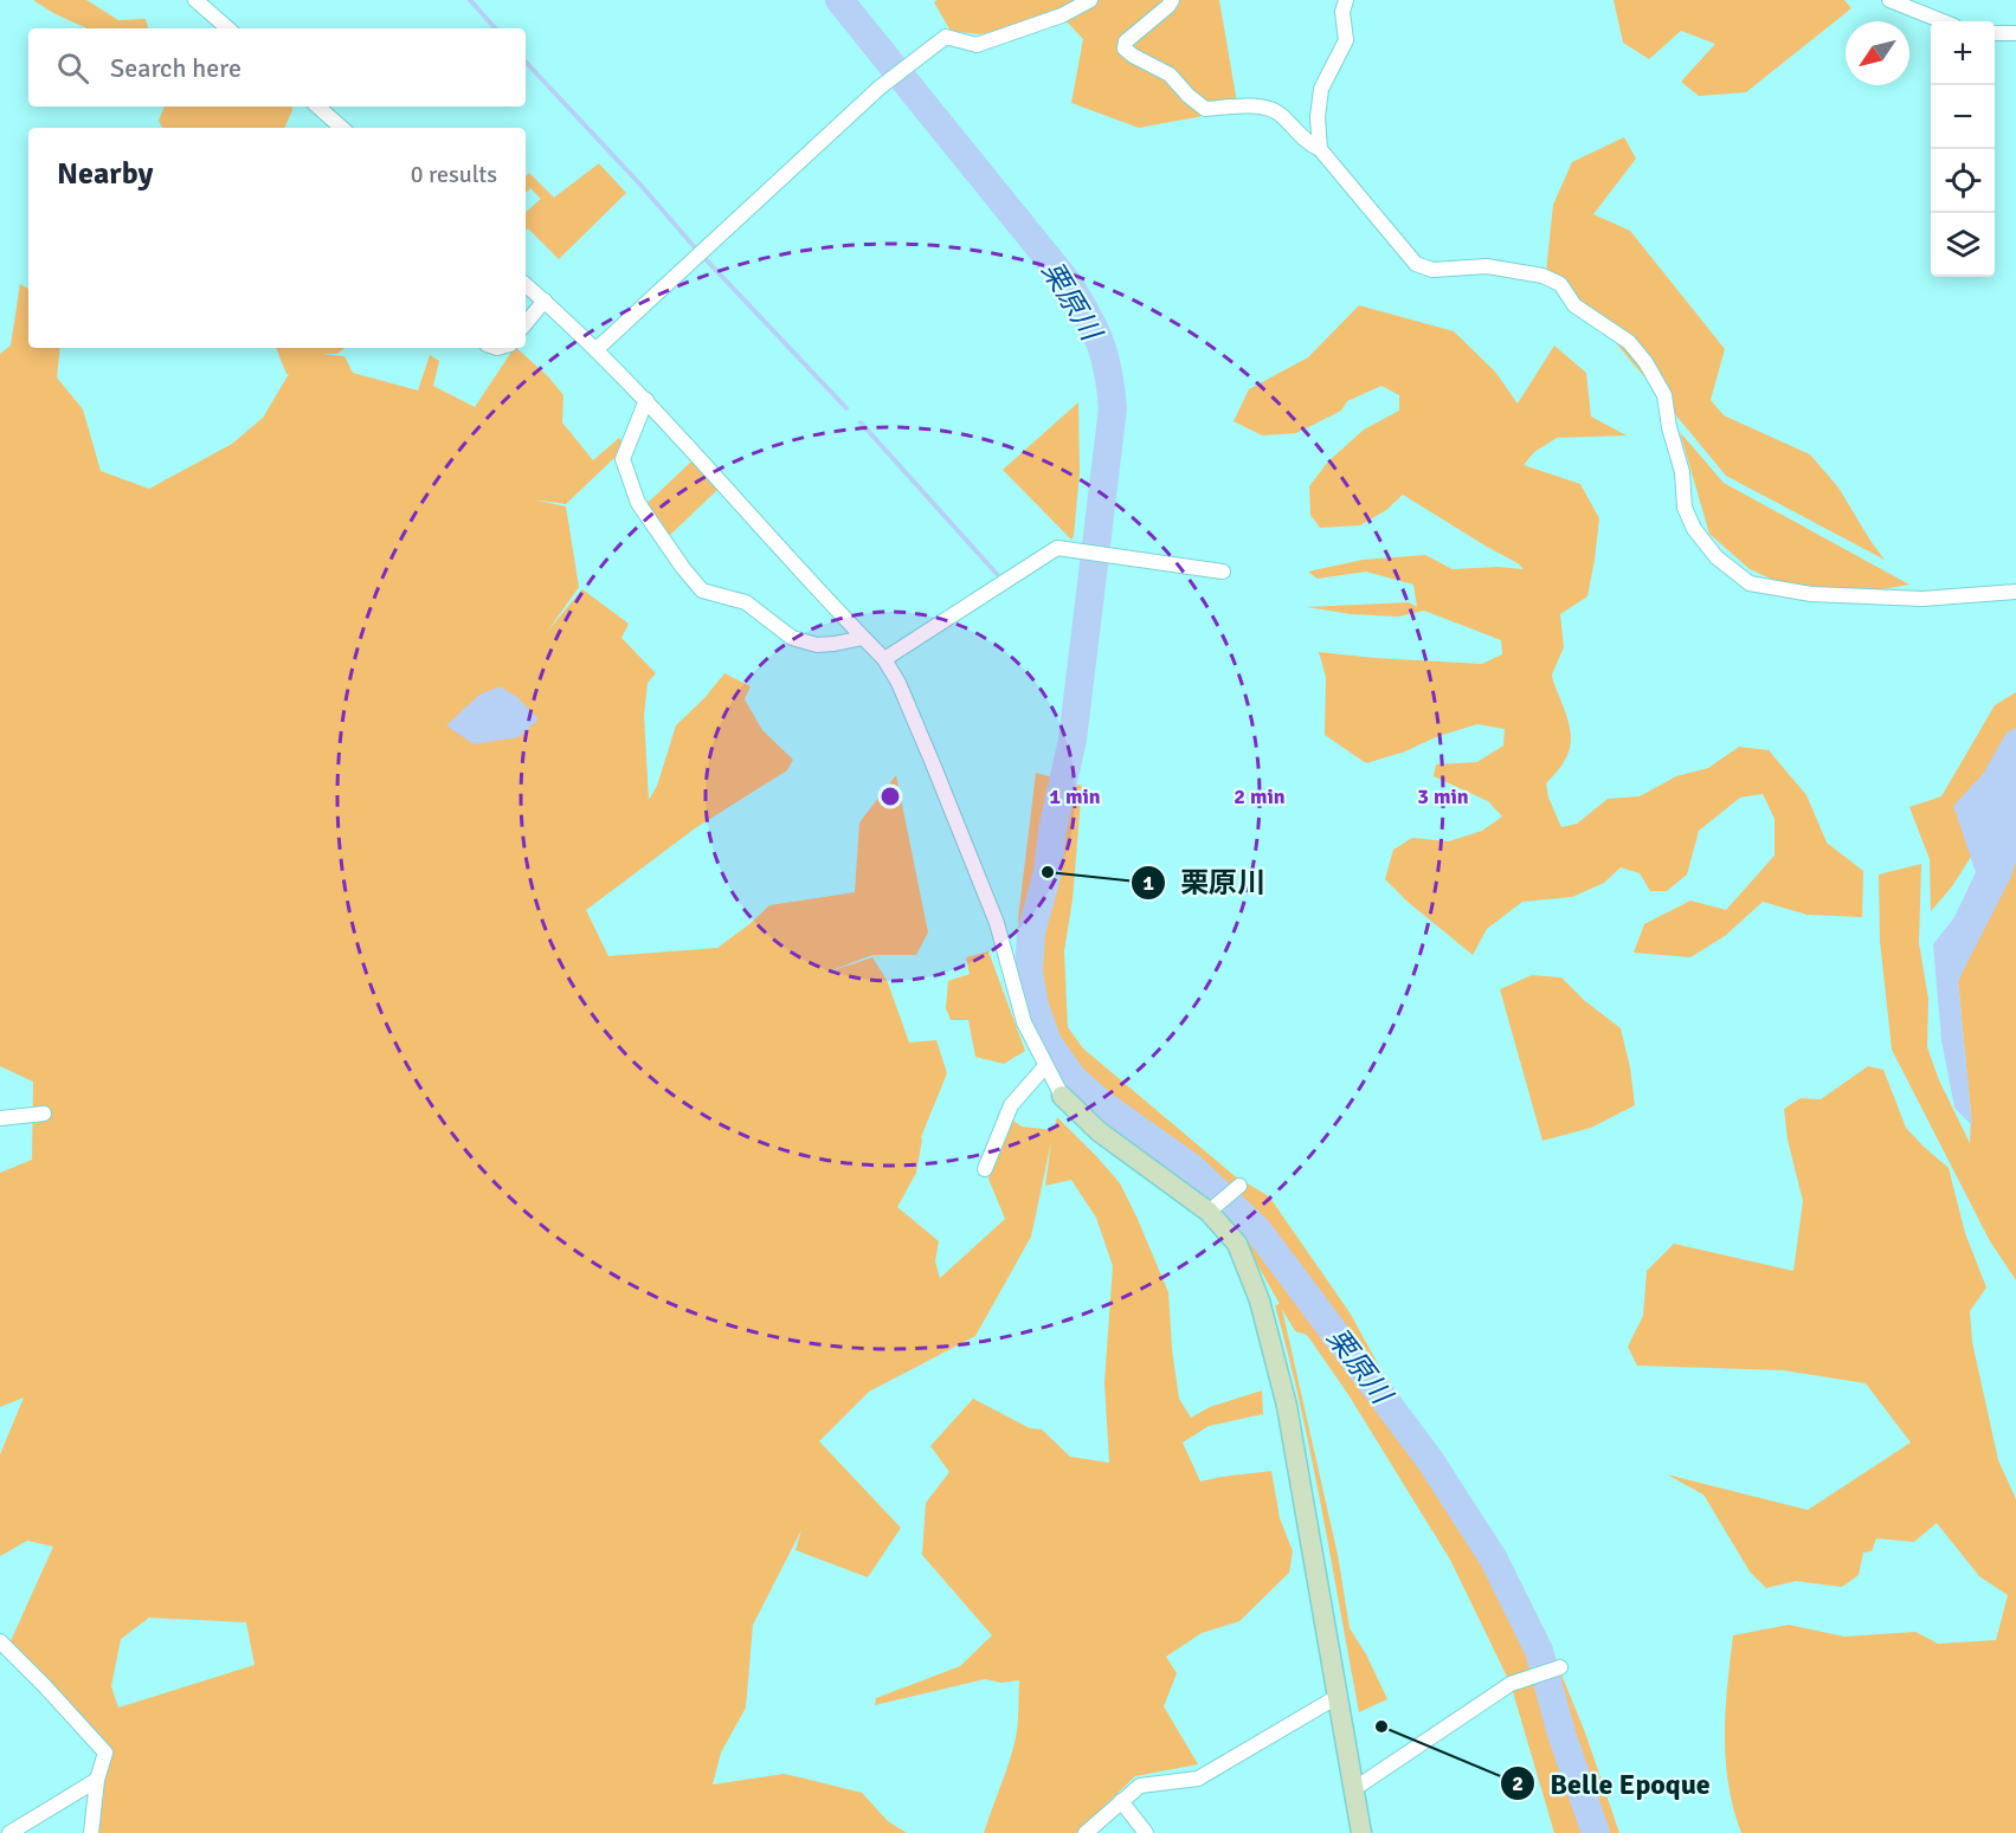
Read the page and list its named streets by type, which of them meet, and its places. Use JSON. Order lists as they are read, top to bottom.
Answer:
{
  "water": ["栗原川"],
  "places": ["栗原川", "Belle Epoque"],
  "north": "bottom left",
  "page": {
    "map_buttons": ["+", "−"],
    "search": "Search here",
    "heading": ["Nearby", "0 results"]
  },
  "rings": ["1 min", "2 min", "3 min"]
}
